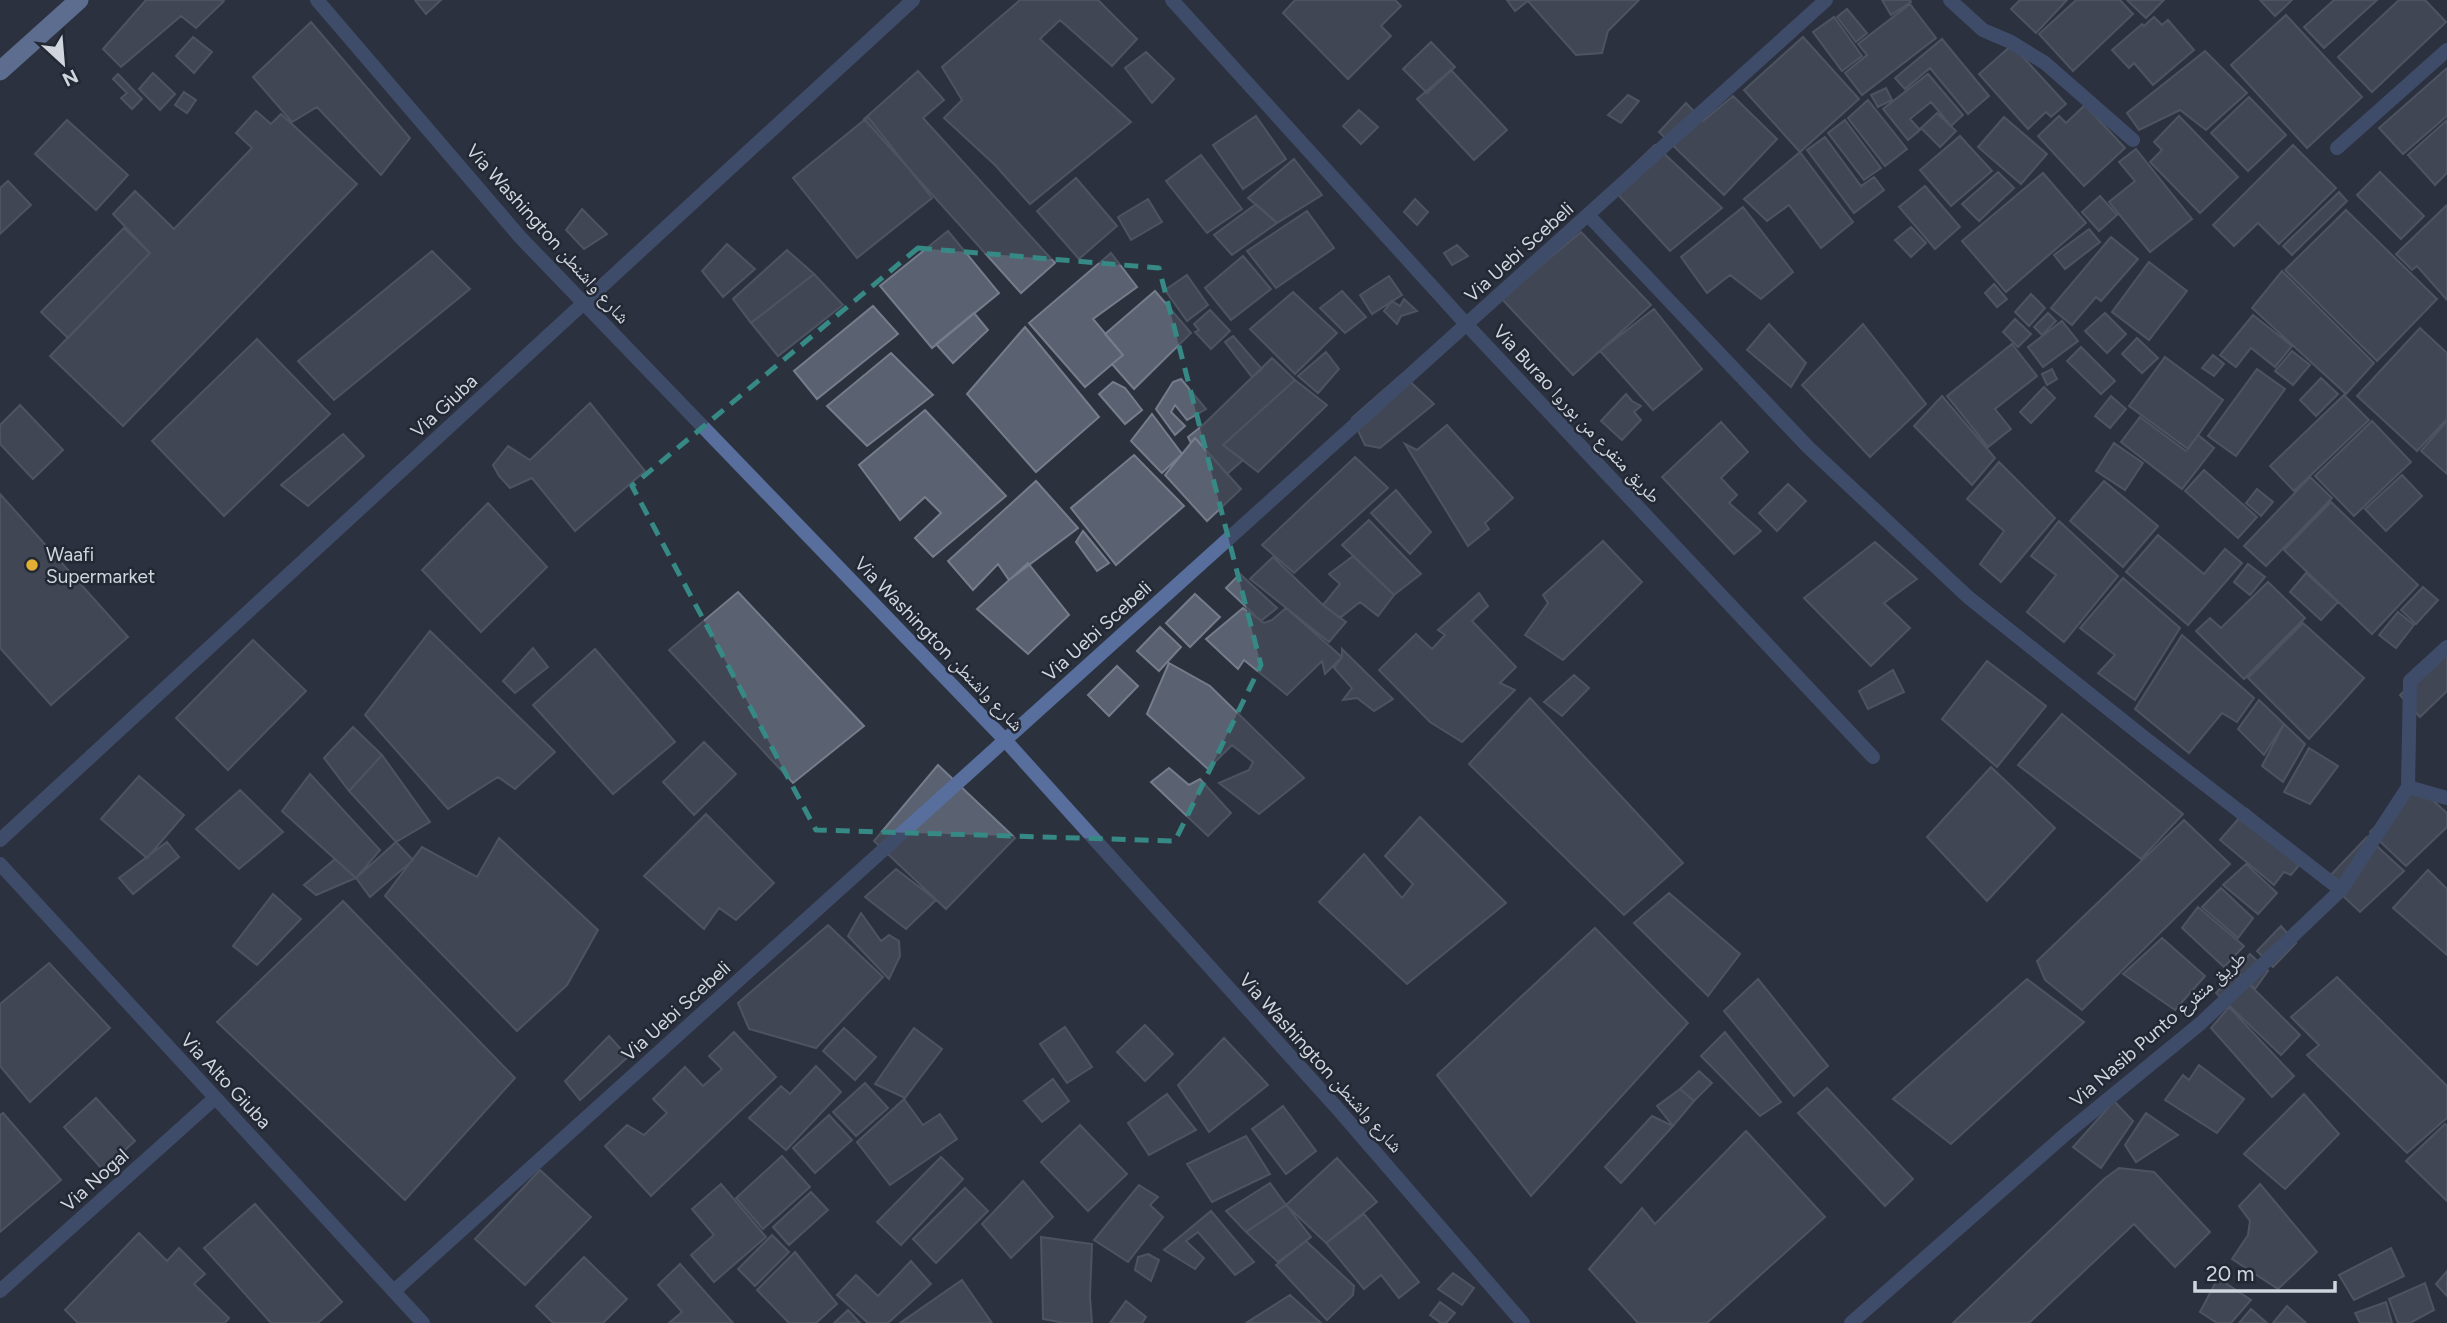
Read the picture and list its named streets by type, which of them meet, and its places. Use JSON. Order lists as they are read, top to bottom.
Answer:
{
  "streets": {
    "street": [
      "Via Washington شارع واشنطن",
      "Via Uebi Scebeli",
      "Via Giuba",
      "Via Burao طريق متفرع من بوروا",
      "Via Nasib Punto طريق متفرع",
      "Via Alto Giuba",
      "Via Nogal"
    ]
  },
  "crossings": [
    ["Via Washington شارع واشنطن", "Via Uebi Scebeli"],
    ["Via Washington شارع واشنطن", "Via Giuba"],
    ["Via Uebi Scebeli", "Via Burao طريق متفرع من بوروا"],
    ["Via Uebi Scebeli", "Via Alto Giuba"],
    ["Via Alto Giuba", "Via Nogal"]
  ],
  "places": ["Waafi Supermarket"],
  "scale_bar": "20 m",
  "north": "bottom right"
}
